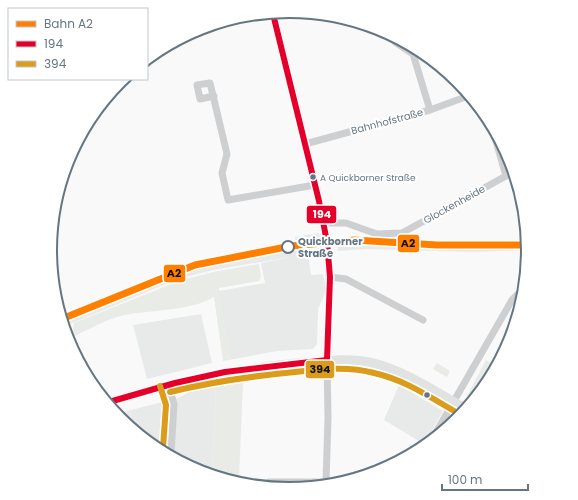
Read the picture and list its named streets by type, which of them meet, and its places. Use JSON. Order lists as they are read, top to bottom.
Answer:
{
  "streets": {
    "street": ["Bahnhofstraße", "Glockenheide"]
  },
  "places": ["A Quickborner Straße", "Quickborner Straße"],
  "lines": ["transit line 194", "rail line A2", "transit line 394"],
  "legend": ["Bahn A2", "194", "394"],
  "scale_bar": "100 m"
}
